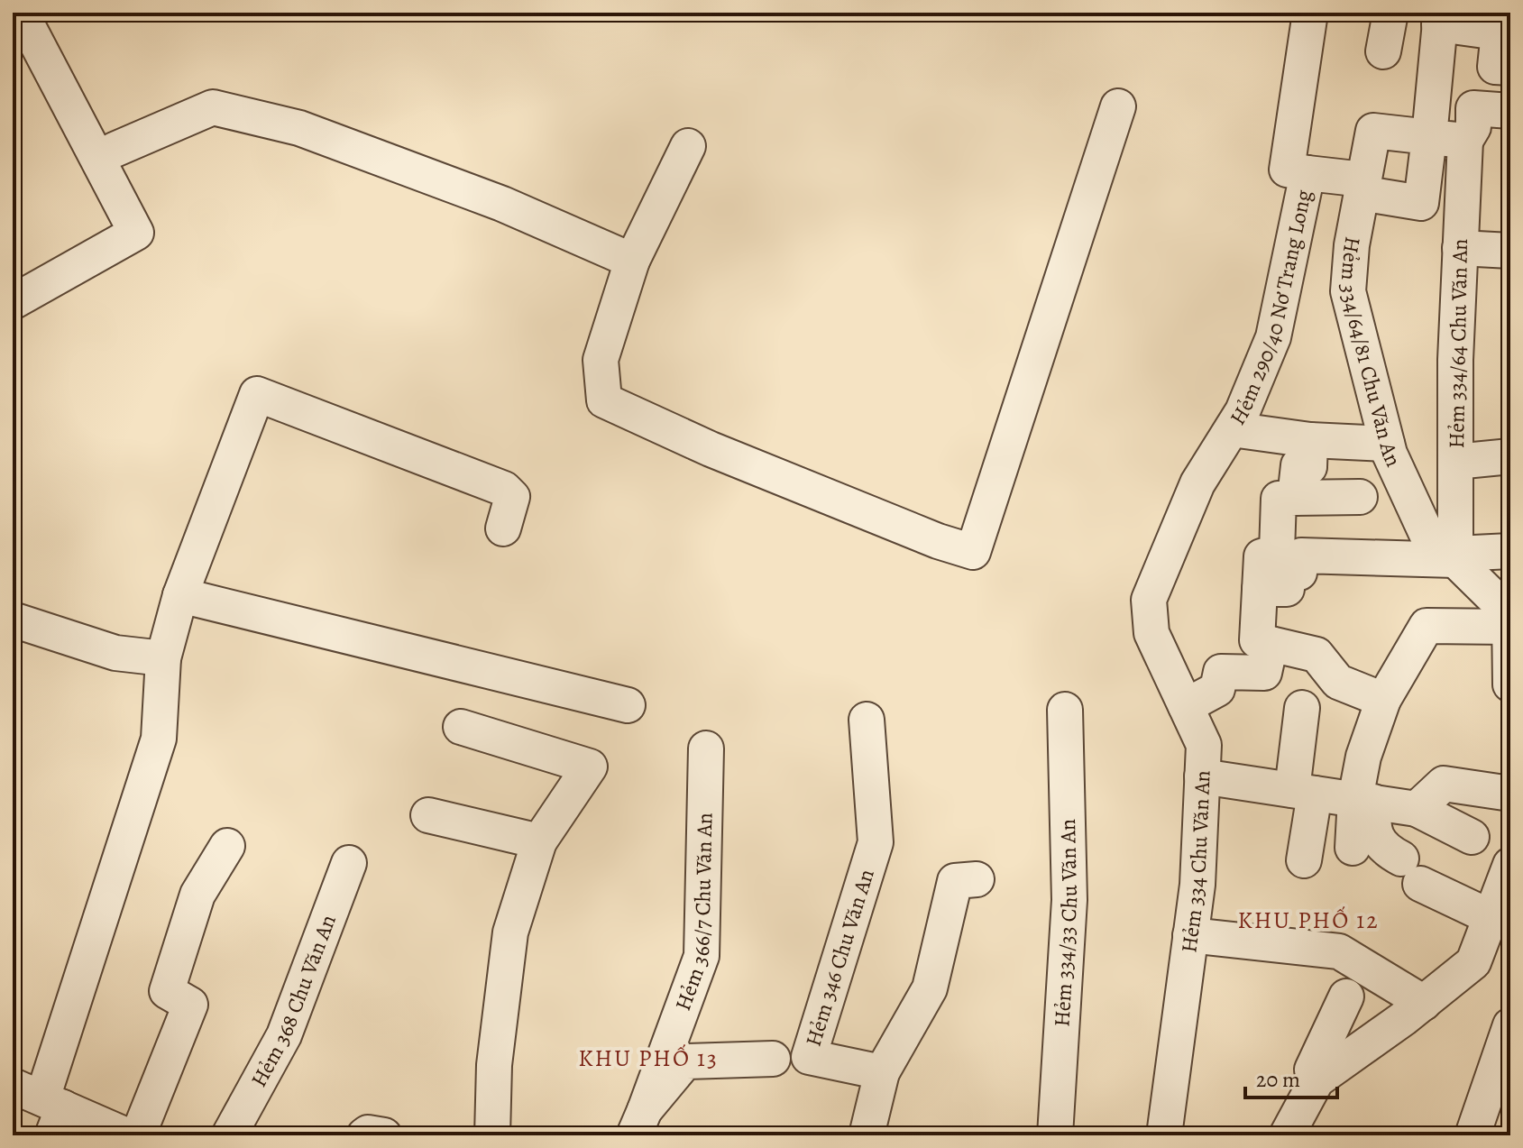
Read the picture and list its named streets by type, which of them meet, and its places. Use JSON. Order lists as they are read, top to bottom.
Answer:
{
  "streets": {
    "street": [
      "Hẻm 290/40 Nơ Trang Long",
      "Hẻm 334/64 Chu Văn An",
      "Hẻm 334/64/81 Chu Văn An",
      "Hẻm 334 Chu Văn An",
      "Hẻm 366/7 Chu Văn An",
      "Hẻm 334/33 Chu Văn An",
      "Hẻm 346 Chu Văn An",
      "Hẻm 368 Chu Văn An"
    ]
  },
  "crossings": [
    ["Hẻm 290/40 Nơ Trang Long", "Hẻm 334 Chu Văn An"],
    ["Hẻm 334/64 Chu Văn An", "Hẻm 334/64/81 Chu Văn An"]
  ],
  "districts": ["KHU PHỐ 12", "KHU PHỐ 13"],
  "scale_bar": "20 m"
}
